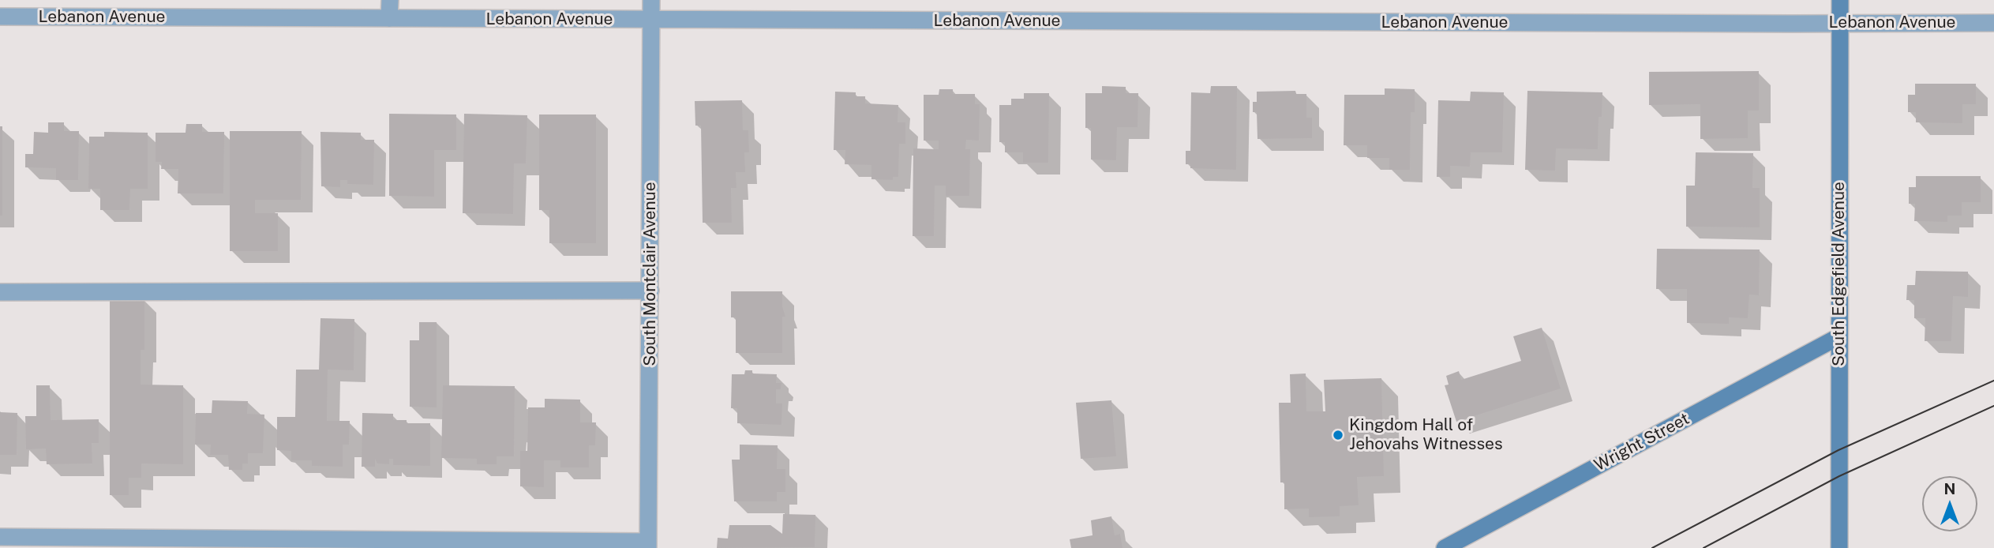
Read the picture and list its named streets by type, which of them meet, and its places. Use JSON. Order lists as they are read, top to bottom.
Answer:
{
  "streets": {
    "street": [
      "Lebanon Avenue",
      "South Montclair Avenue",
      "South Edgefield Avenue",
      "Wright Street"
    ]
  },
  "crossings": [
    ["Lebanon Avenue", "South Montclair Avenue"],
    ["Lebanon Avenue", "South Edgefield Avenue"],
    ["South Edgefield Avenue", "Wright Street"]
  ],
  "places": ["Kingdom Hall of Jehovahs Witnesses"],
  "north": "top"
}
